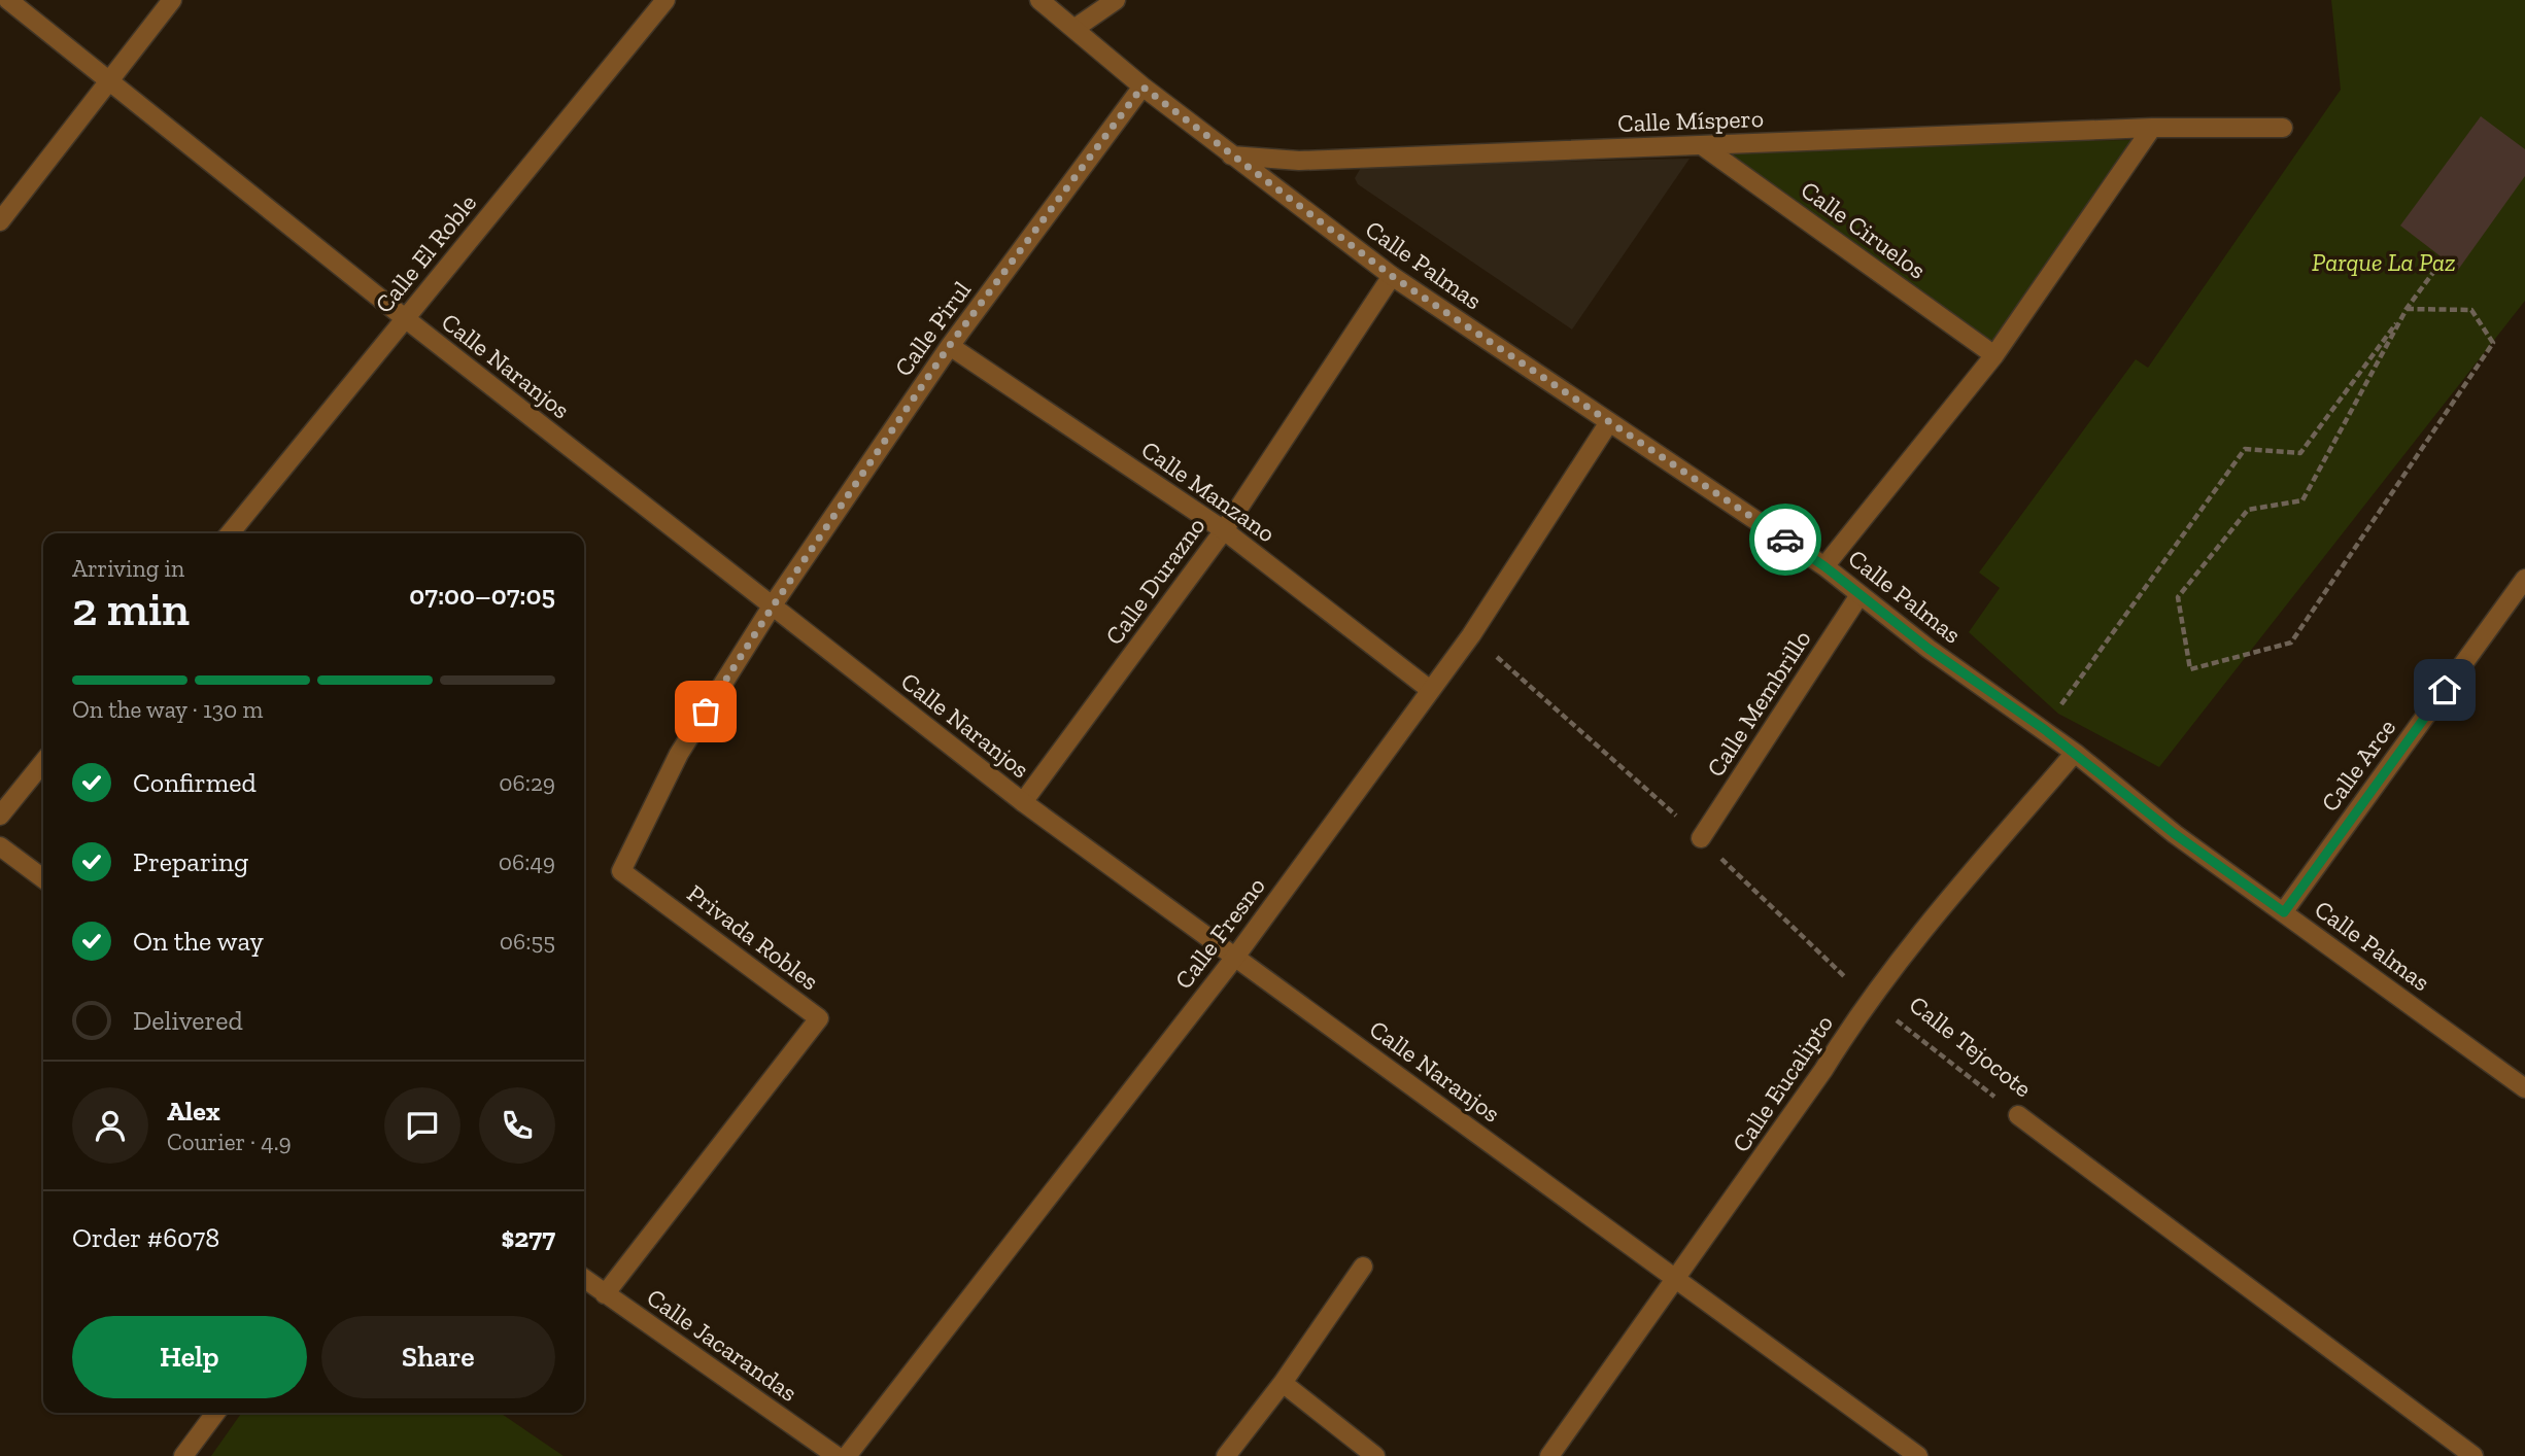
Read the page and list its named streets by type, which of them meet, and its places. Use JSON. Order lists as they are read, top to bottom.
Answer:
{
  "streets": {
    "street": [
      "Calle Míspero",
      "Calle Ciruelos",
      "Calle El Roble",
      "Calle Palmas",
      "Calle Pirul",
      "Calle Naranjos",
      "Calle Manzano",
      "Calle Durazno",
      "Calle Membrillo",
      "Calle Arce",
      "Calle Fresno",
      "Privada Robles",
      "Calle Tejocote",
      "Calle Eucalipto",
      "Calle Jacarandas"
    ]
  },
  "crossings": [
    ["Calle Míspero", "Calle Ciruelos"],
    ["Calle Míspero", "Calle Palmas"],
    ["Calle El Roble", "Calle Naranjos"],
    ["Calle Palmas", "Calle Pirul"],
    ["Calle Palmas", "Calle Durazno"],
    ["Calle Palmas", "Calle Membrillo"],
    ["Calle Palmas", "Calle Arce"],
    ["Calle Palmas", "Calle Fresno"],
    ["Calle Palmas", "Calle Eucalipto"],
    ["Calle Pirul", "Calle Naranjos"],
    ["Calle Pirul", "Calle Manzano"],
    ["Calle Pirul", "Privada Robles"],
    ["Calle Naranjos", "Calle Durazno"],
    ["Calle Naranjos", "Calle Fresno"],
    ["Calle Naranjos", "Privada Robles"],
    ["Calle Naranjos", "Calle Eucalipto"],
    ["Calle Manzano", "Calle Durazno"],
    ["Calle Manzano", "Calle Fresno"],
    ["Calle Membrillo", "Calle Tejocote"],
    ["Calle Fresno", "Calle Tejocote"],
    ["Privada Robles", "Calle Jacarandas"],
    ["Calle Tejocote", "Calle Eucalipto"]
  ],
  "parks": ["Parque La Paz"],
  "page": {
    "heading": ["2 min", "Arriving in", "07:00–07:05"],
    "panel": [
      "Alex",
      "Courier · 4.9",
      "Order #6078",
      "$277"
    ],
    "bar": "On the way · 130 m",
    "list": [
      ["Confirmed", "06:29"],
      ["Preparing", "06:49"],
      ["On the way", "06:55"],
      "Delivered"
    ],
    "buttons": ["Help", "Share"]
  }
}
